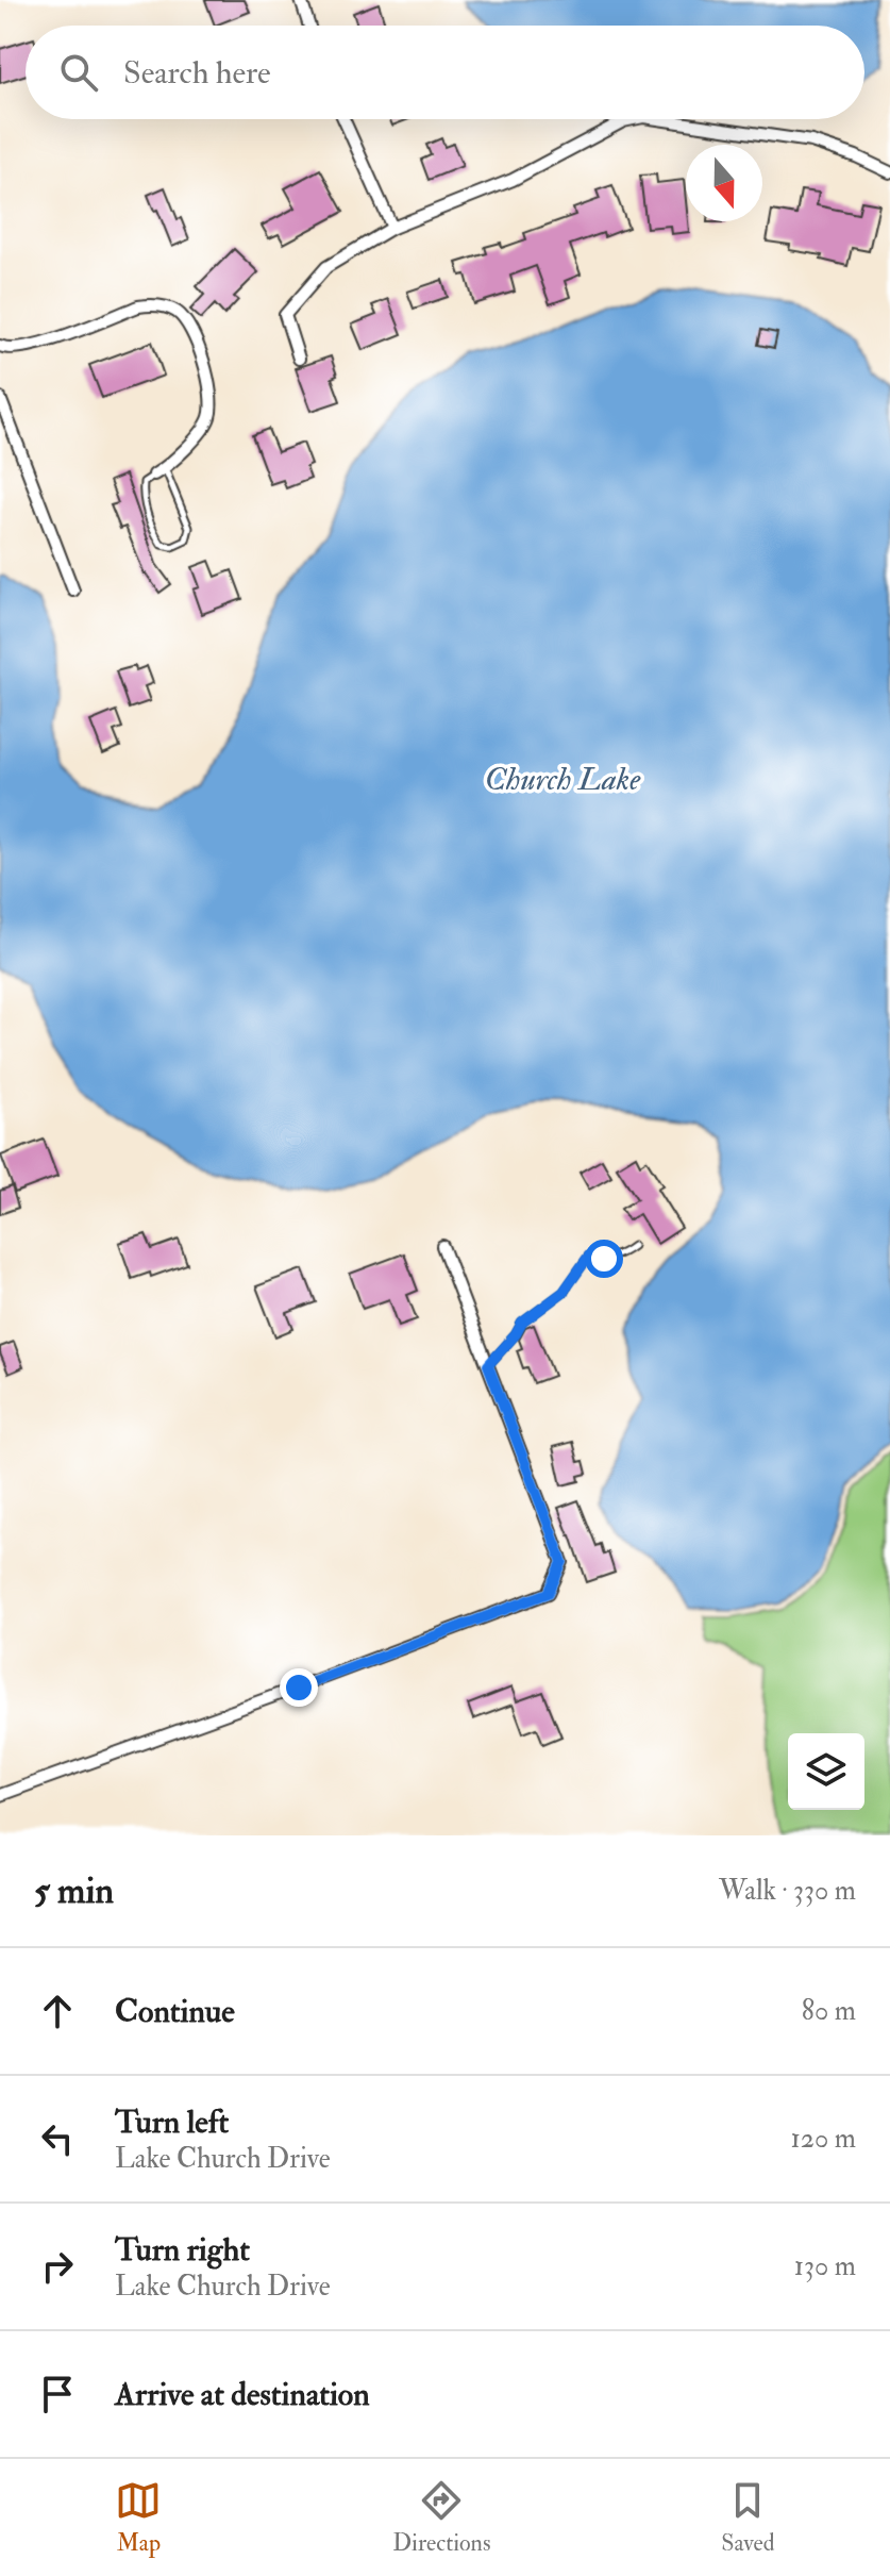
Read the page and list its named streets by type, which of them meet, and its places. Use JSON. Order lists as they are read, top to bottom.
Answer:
{
  "water": ["Church Lake"],
  "north": "bottom",
  "page": {
    "search": "Search here",
    "heading": ["5 min", "Walk · 330 m"],
    "list": [
      ["Continue", "80 m"],
      ["Turn left", "Lake Church Drive", "120 m"],
      ["Turn right", "Lake Church Drive", "130 m"],
      "Arrive at destination"
    ],
    "nav": ["Map", "Directions", "Saved"]
  }
}
